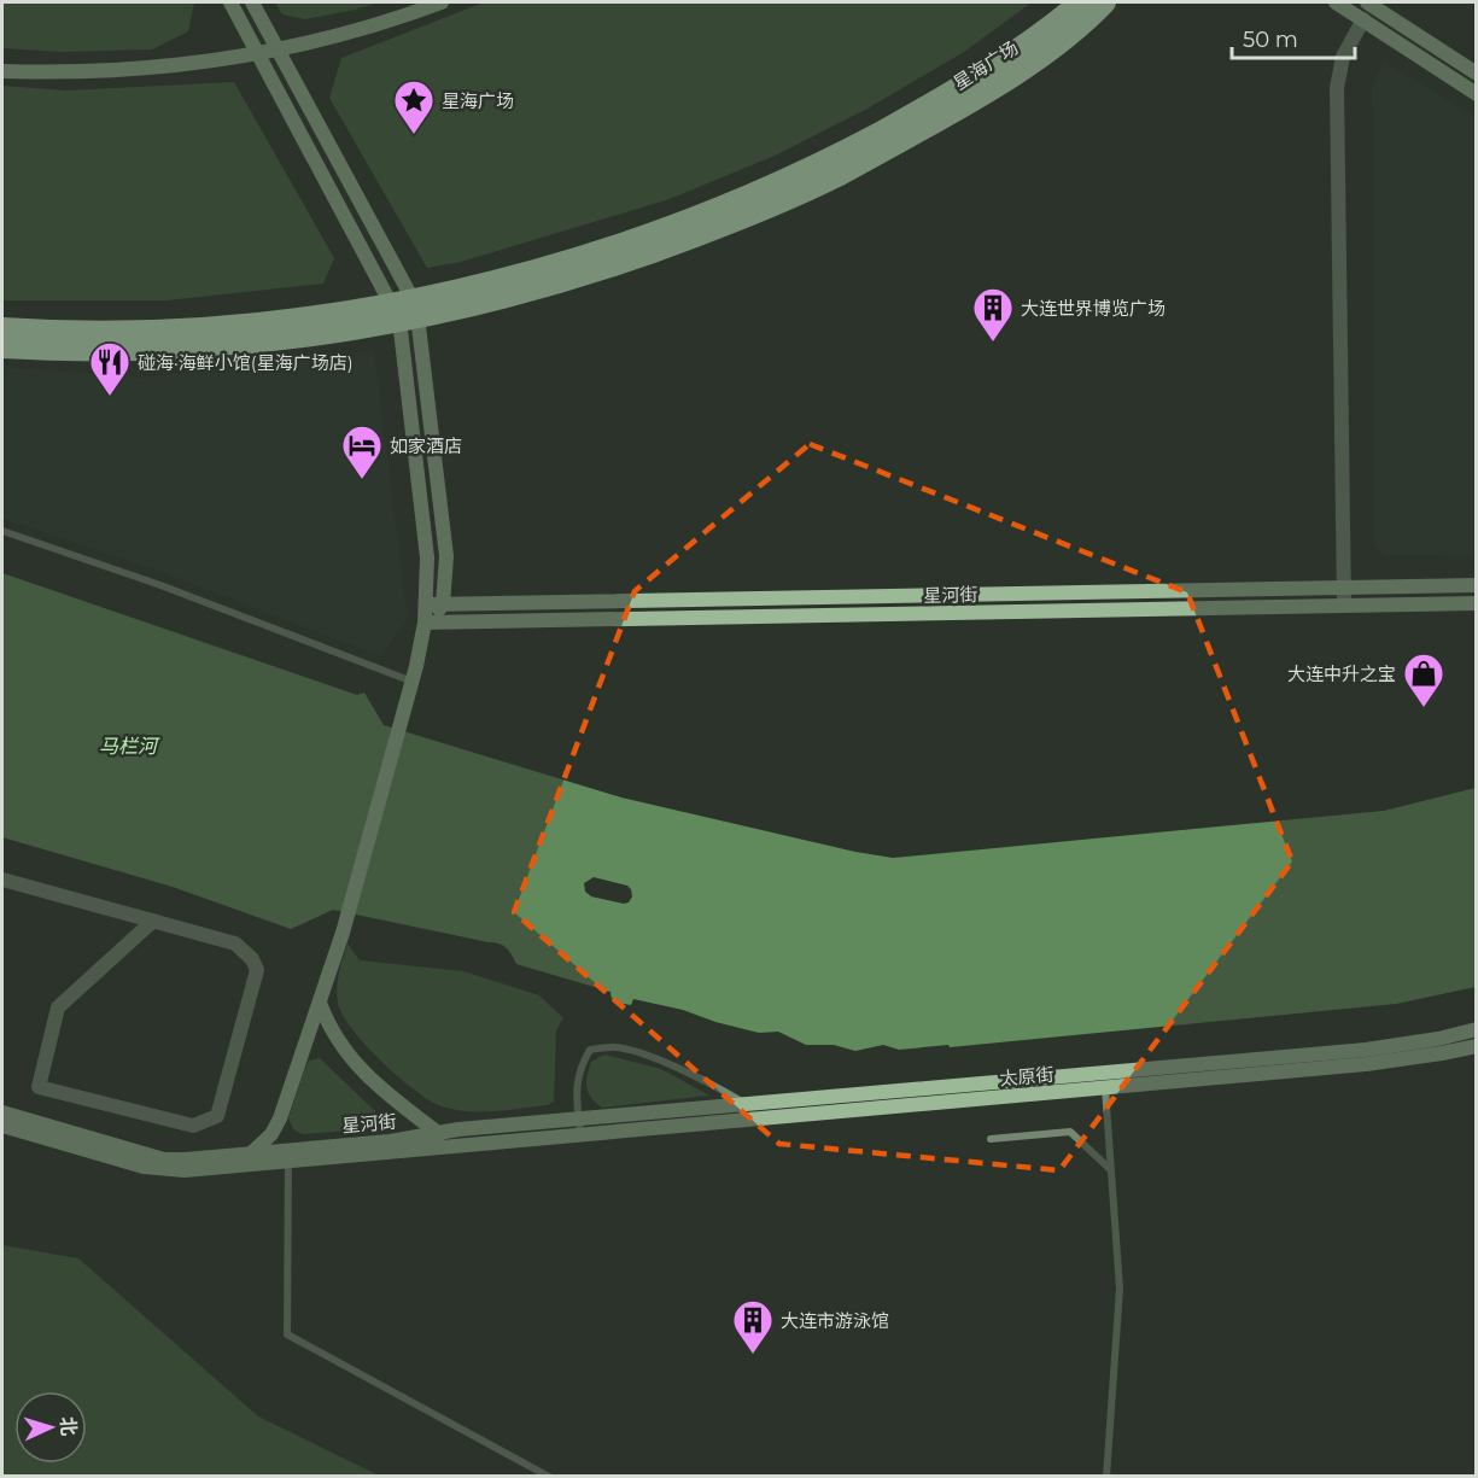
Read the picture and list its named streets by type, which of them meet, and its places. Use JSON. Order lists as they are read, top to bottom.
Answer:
{
  "streets": {
    "highway": ["星海广场"],
    "street": ["星河街", "太原街"]
  },
  "crossings": [
    ["星河街", "太原街"]
  ],
  "water": ["马栏河"],
  "places": {
    "place": ["星海广场"],
    "building": ["大连世界博览广场", "大连市游泳馆"],
    "restaurant": ["碰海·海鲜小馆(星海广场店)"],
    "hotel": ["如家酒店"],
    "shop": ["大连中升之宝"]
  },
  "scale_bar": "50 m",
  "north": "right"
}
